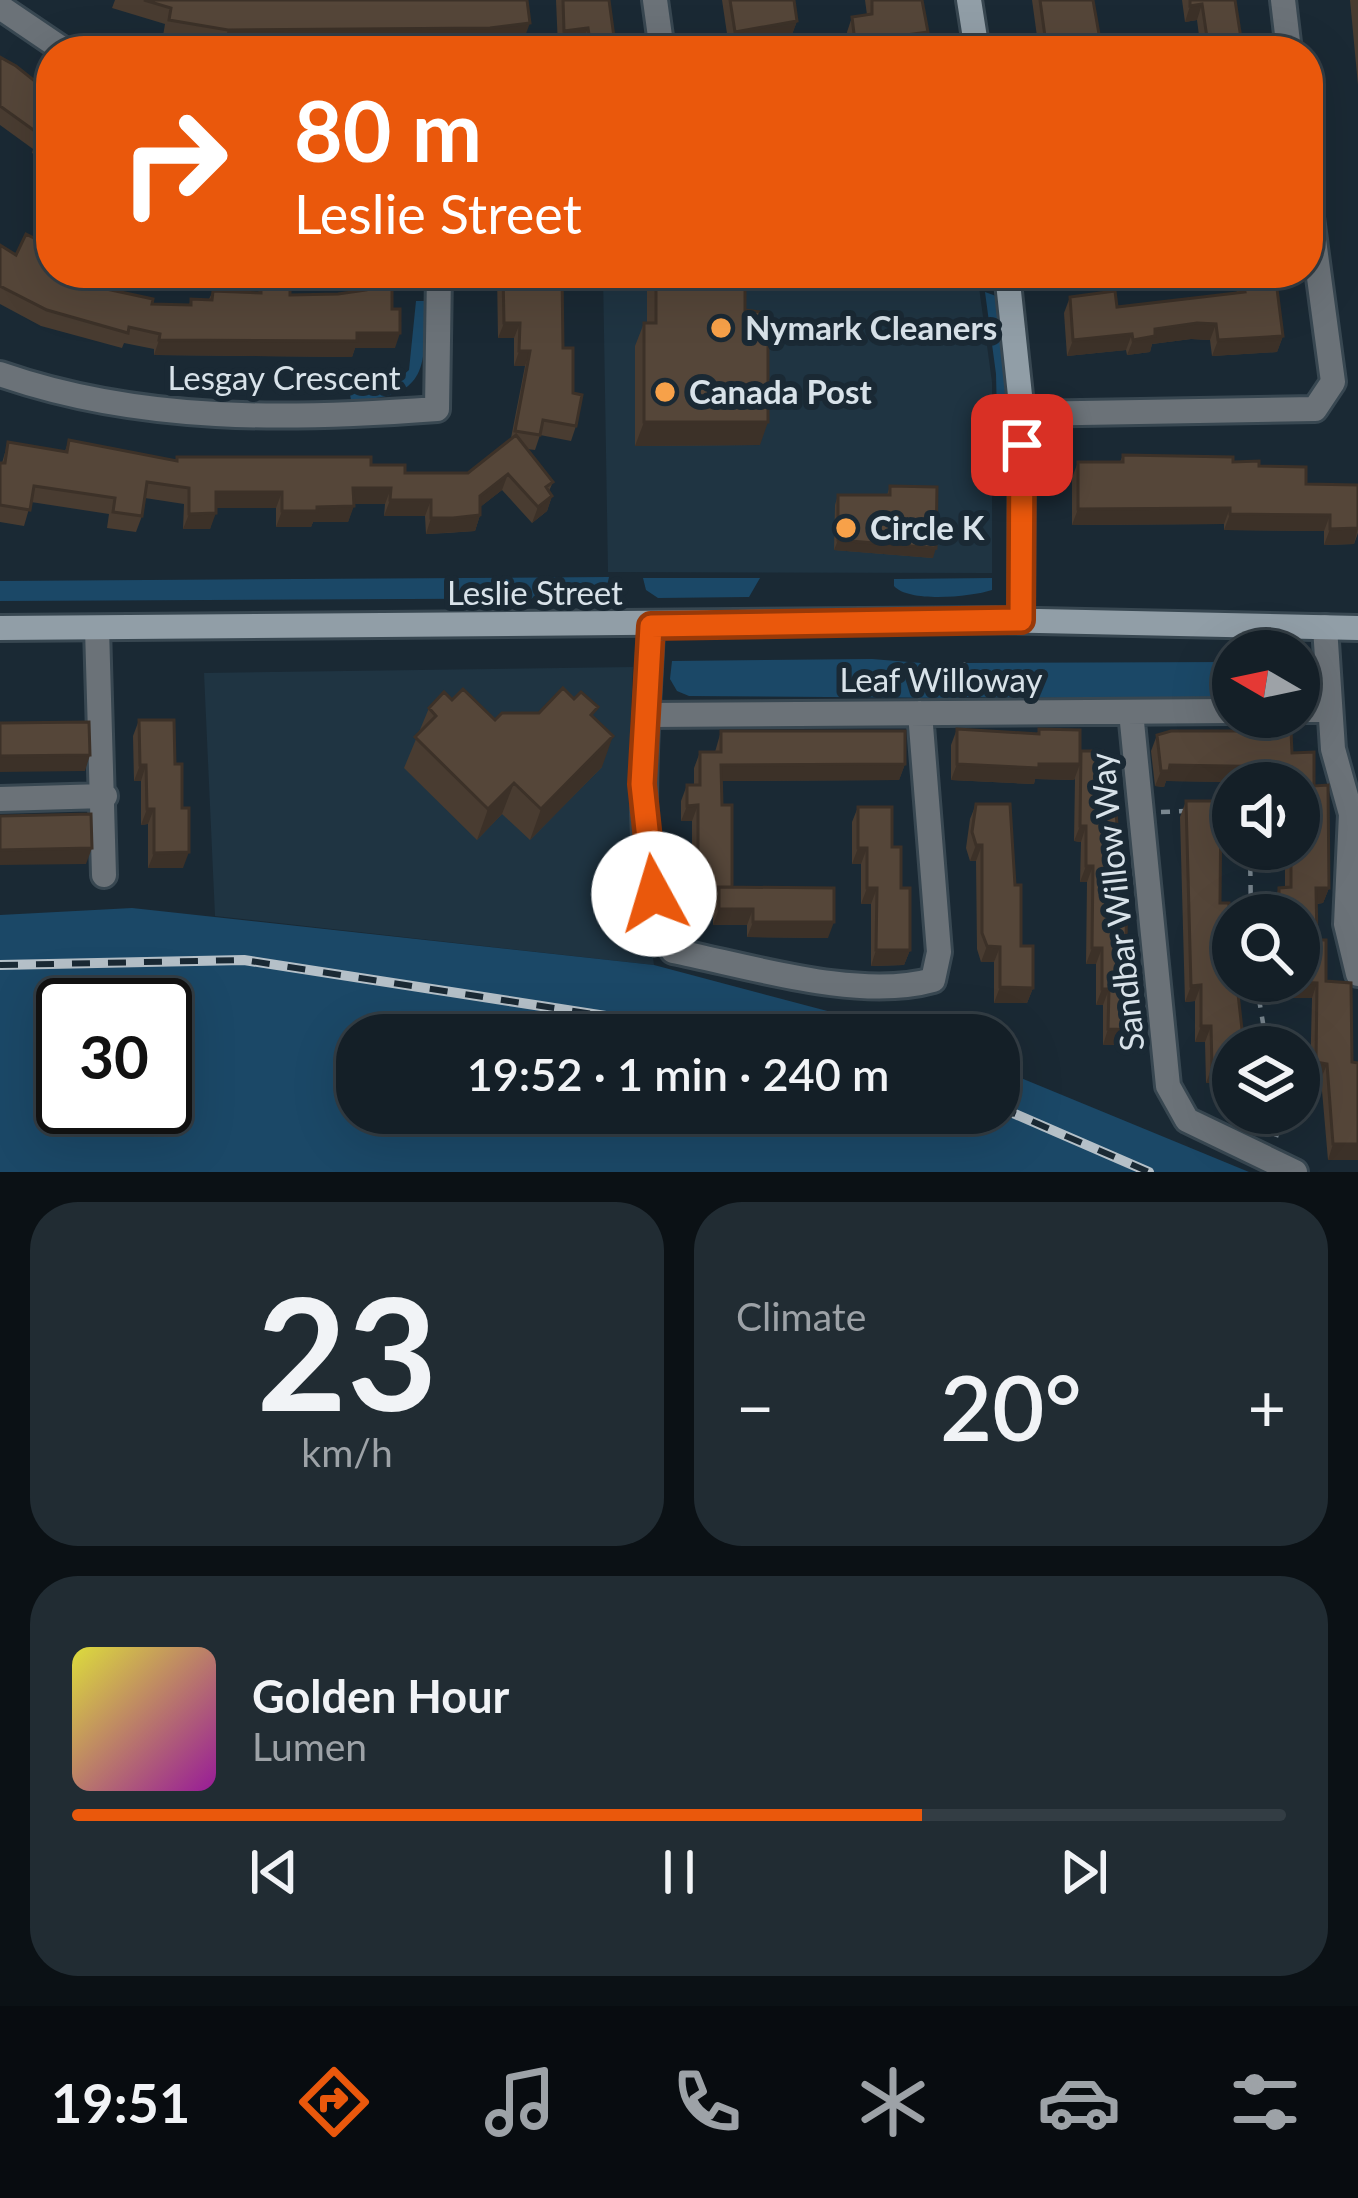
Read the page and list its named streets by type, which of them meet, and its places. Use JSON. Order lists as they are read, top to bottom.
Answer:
{
  "streets": {
    "main road": ["Leslie Street"],
    "street": ["Lesgay Crescent", "Leaf Willoway", "Sandbar Willow Way"]
  },
  "crossings": [
    ["Leaf Willoway", "Sandbar Willow Way"]
  ],
  "places": ["Nymark Cleaners", "Canada Post", "Circle K"],
  "north": "left",
  "page": {
    "turn": ["80 m", "Leslie Street"],
    "limit": "30",
    "trip": "19:52 · 1 min · 240 m",
    "tile": [
      ["23", "km/h"],
      "Climate"
    ],
    "heat": ["−", "20°", "+"],
    "song": ["Golden Hour", "Lumen"],
    "tabs": "19:51"
  }
}
